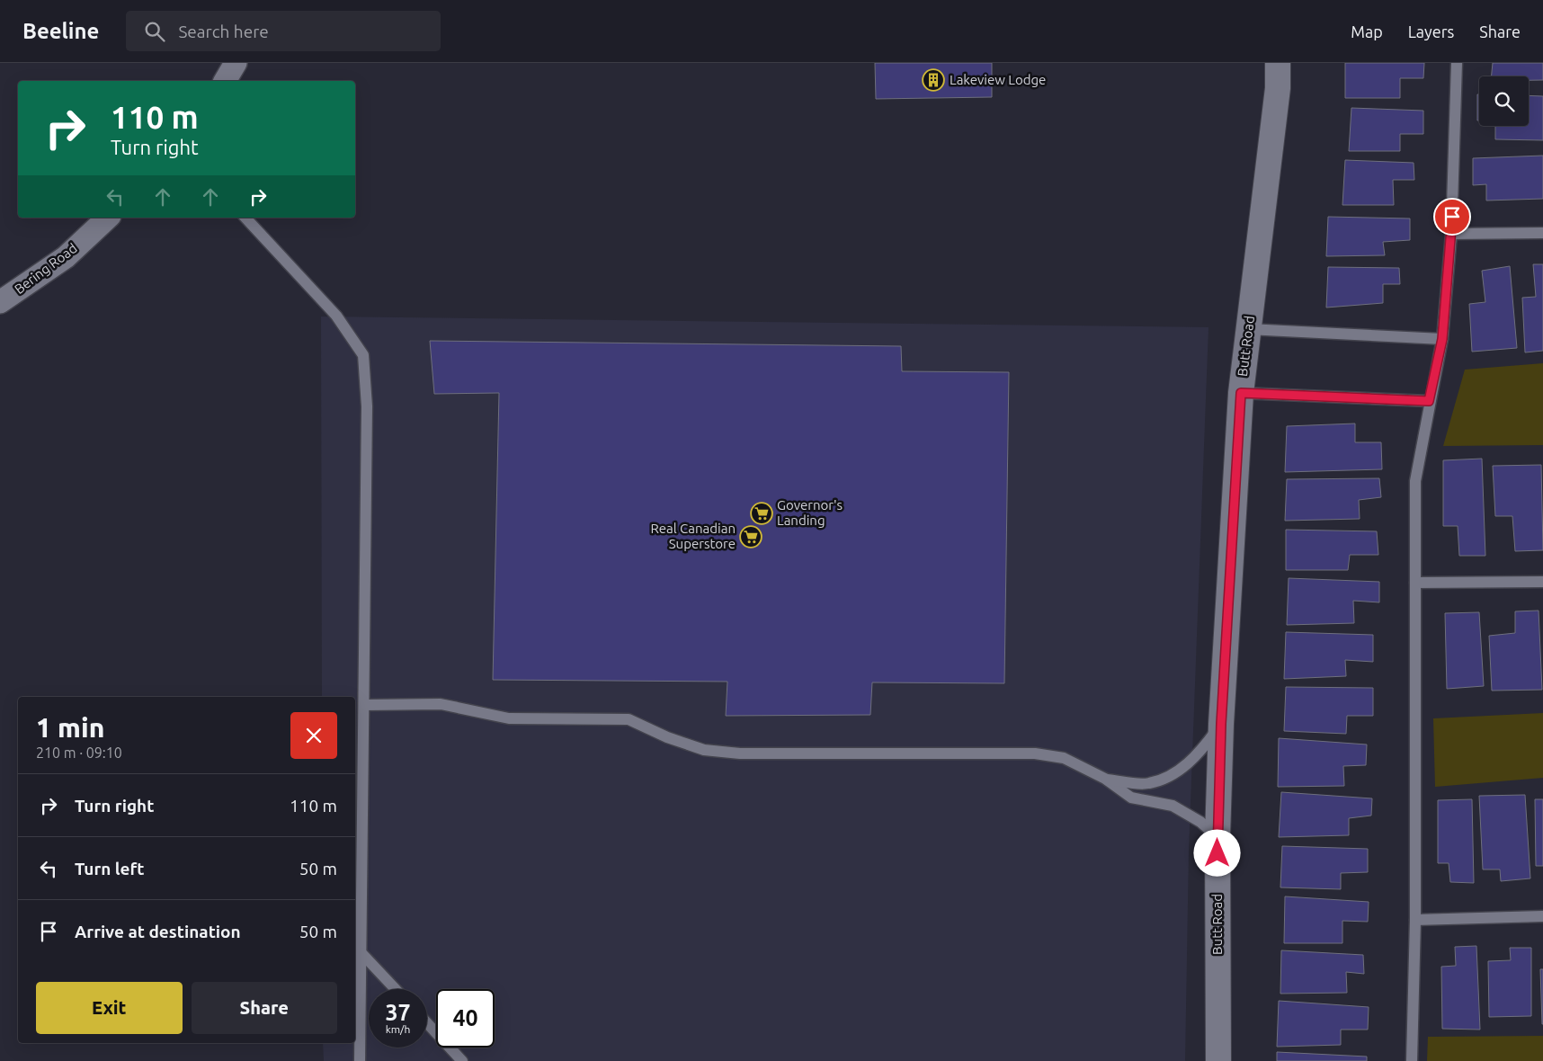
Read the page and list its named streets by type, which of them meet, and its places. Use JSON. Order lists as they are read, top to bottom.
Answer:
{
  "streets": {
    "street": ["Bering Road", "Butt Road"]
  },
  "places": {
    "building": ["Lakeview Lodge"],
    "supermarket": ["Governor's Landing", "Real Canadian Superstore"]
  },
  "page": {
    "header": "Beeline",
    "search": "Search here",
    "nav": ["Map", "Layers", "Share"],
    "turn": ["110 m", "Turn right"],
    "heading": ["1 min", "210 m · 09:10"],
    "list": [
      {
        "name": "Turn right",
        "value": "110 m"
      },
      {
        "name": "Turn left",
        "value": "50 m"
      },
      {
        "name": "Arrive at destination",
        "value": "50 m"
      }
    ],
    "buttons": ["Exit", "Share"],
    "speed": "37 km/h",
    "limit": "40"
  }
}
